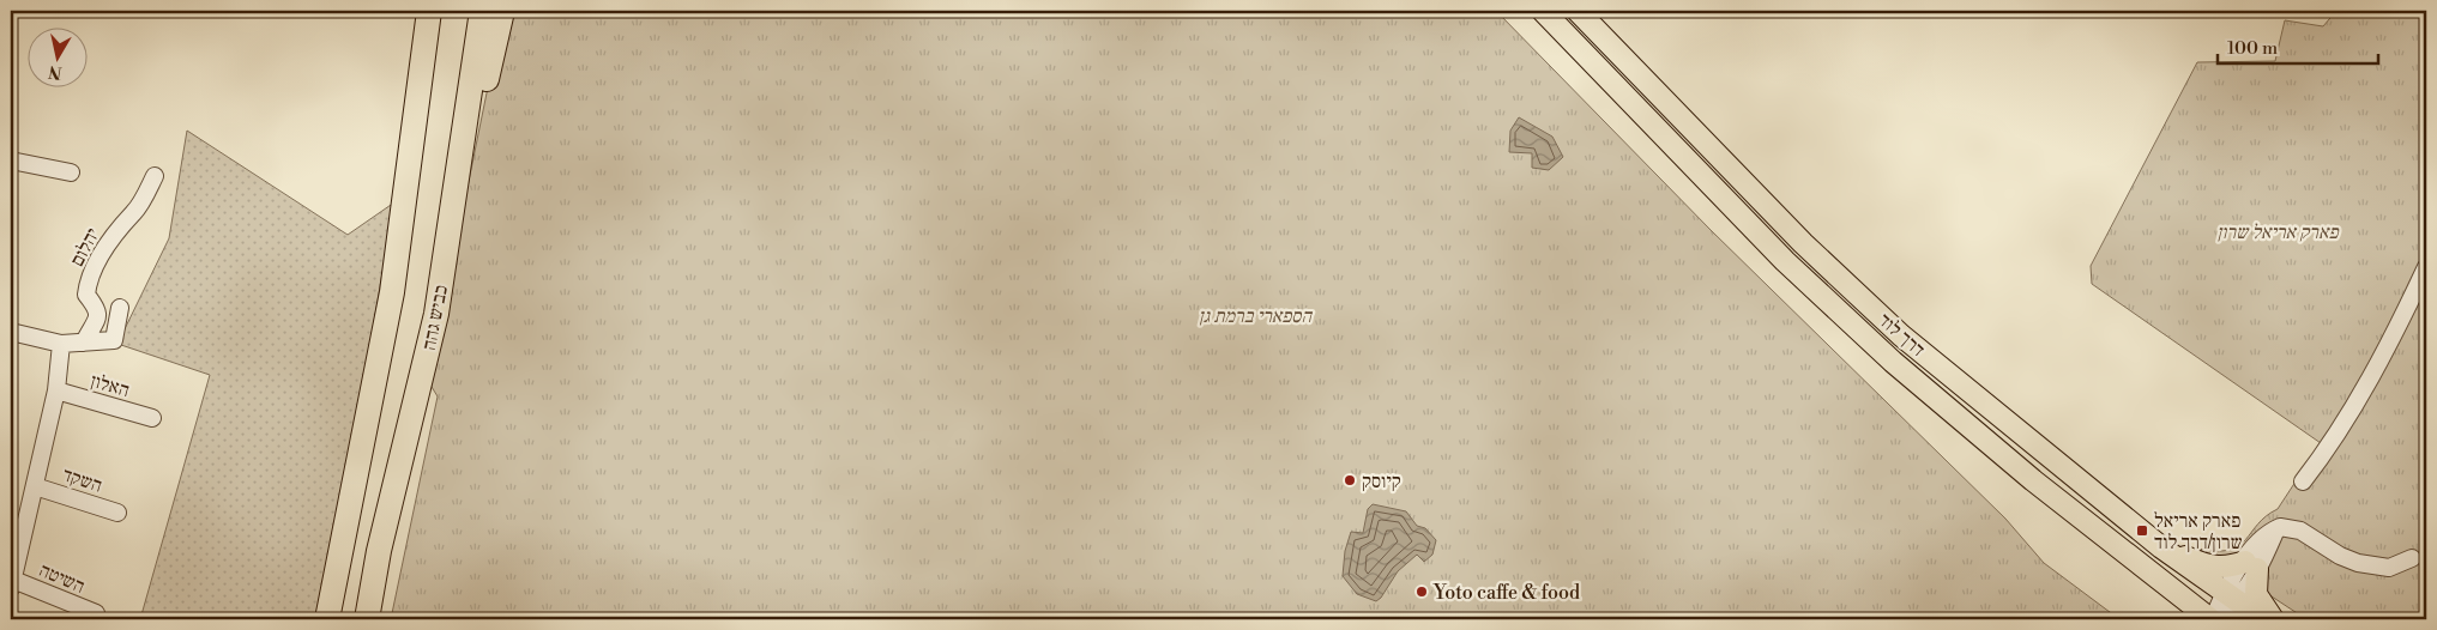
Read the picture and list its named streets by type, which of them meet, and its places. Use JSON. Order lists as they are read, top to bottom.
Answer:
{
  "streets": {
    "highway": ["כביש גהה"],
    "main road": ["דרך לוד"],
    "street": [
      "יהלום",
      "האלון",
      "השקד",
      "השיטה"
    ]
  },
  "parks": ["פארק אריאל שרון", "הספארי ברמת גן"],
  "places": {
    "other": ["קיוסק", "Yoto caffe & food"],
    "transit": ["פארק אריאל שרון/דרך לוד"]
  },
  "scale_bar": "100 m",
  "north": "bottom"
}
